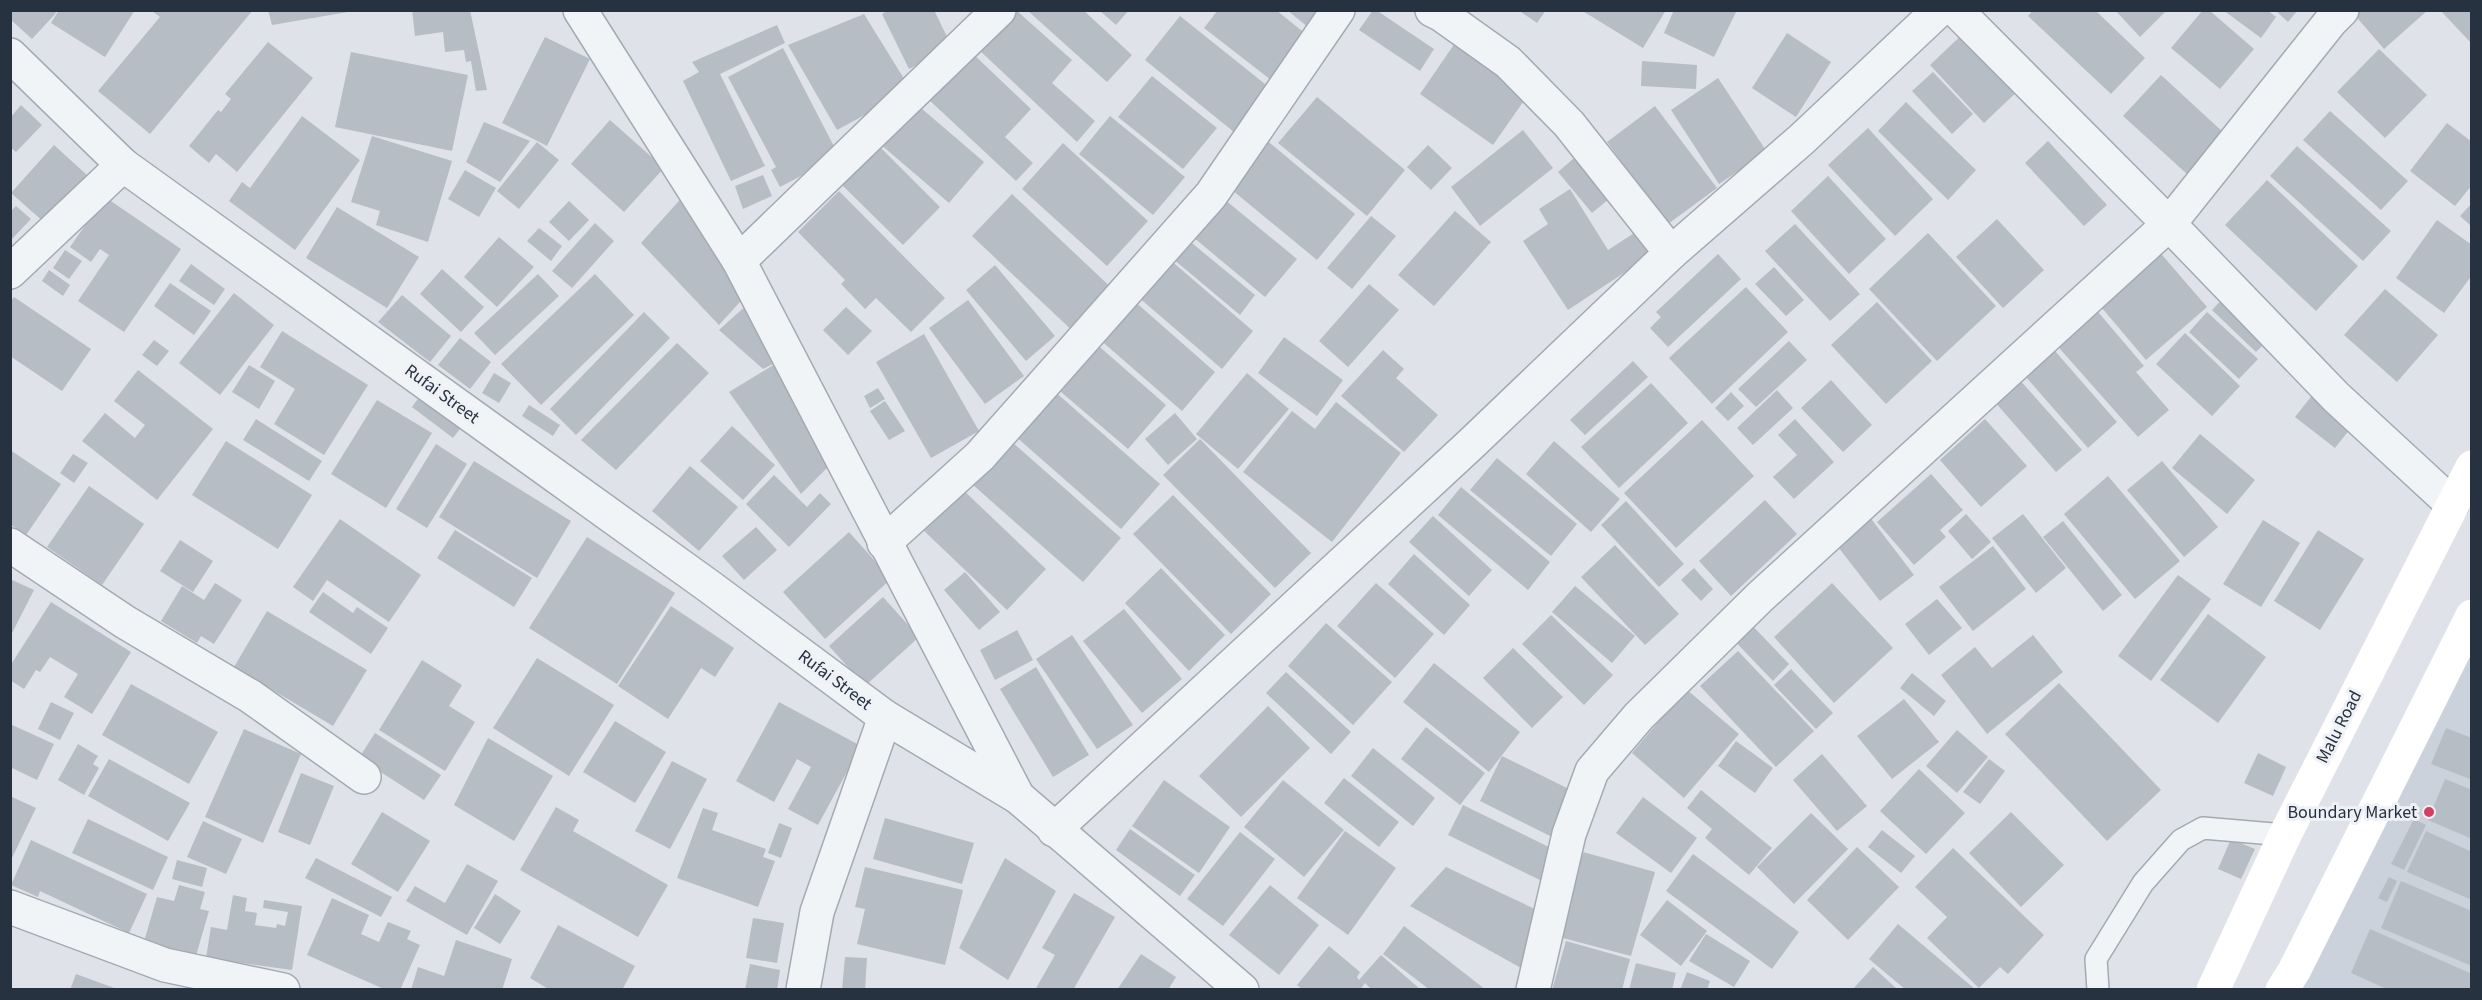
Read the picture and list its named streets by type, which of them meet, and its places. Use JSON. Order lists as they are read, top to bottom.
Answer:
{
  "streets": {
    "main road": ["Malu Road"],
    "street": ["Rufai Street"]
  },
  "places": ["Boundary Market"]
}
